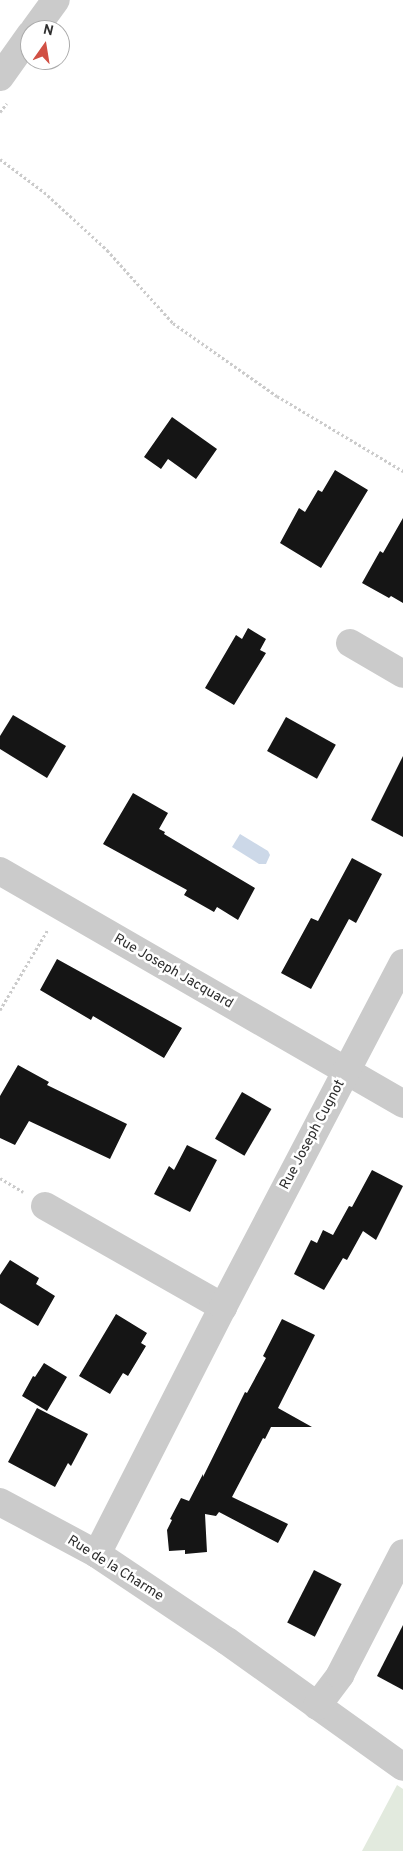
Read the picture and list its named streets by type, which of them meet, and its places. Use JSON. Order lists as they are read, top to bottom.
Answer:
{
  "streets": {
    "street": ["Rue Joseph Jacquard", "Rue Joseph Cugnot", "Rue de la Charme"]
  },
  "crossings": [
    ["Rue Joseph Jacquard", "Rue Joseph Cugnot"],
    ["Rue Joseph Cugnot", "Rue de la Charme"]
  ],
  "north": "top"
}
